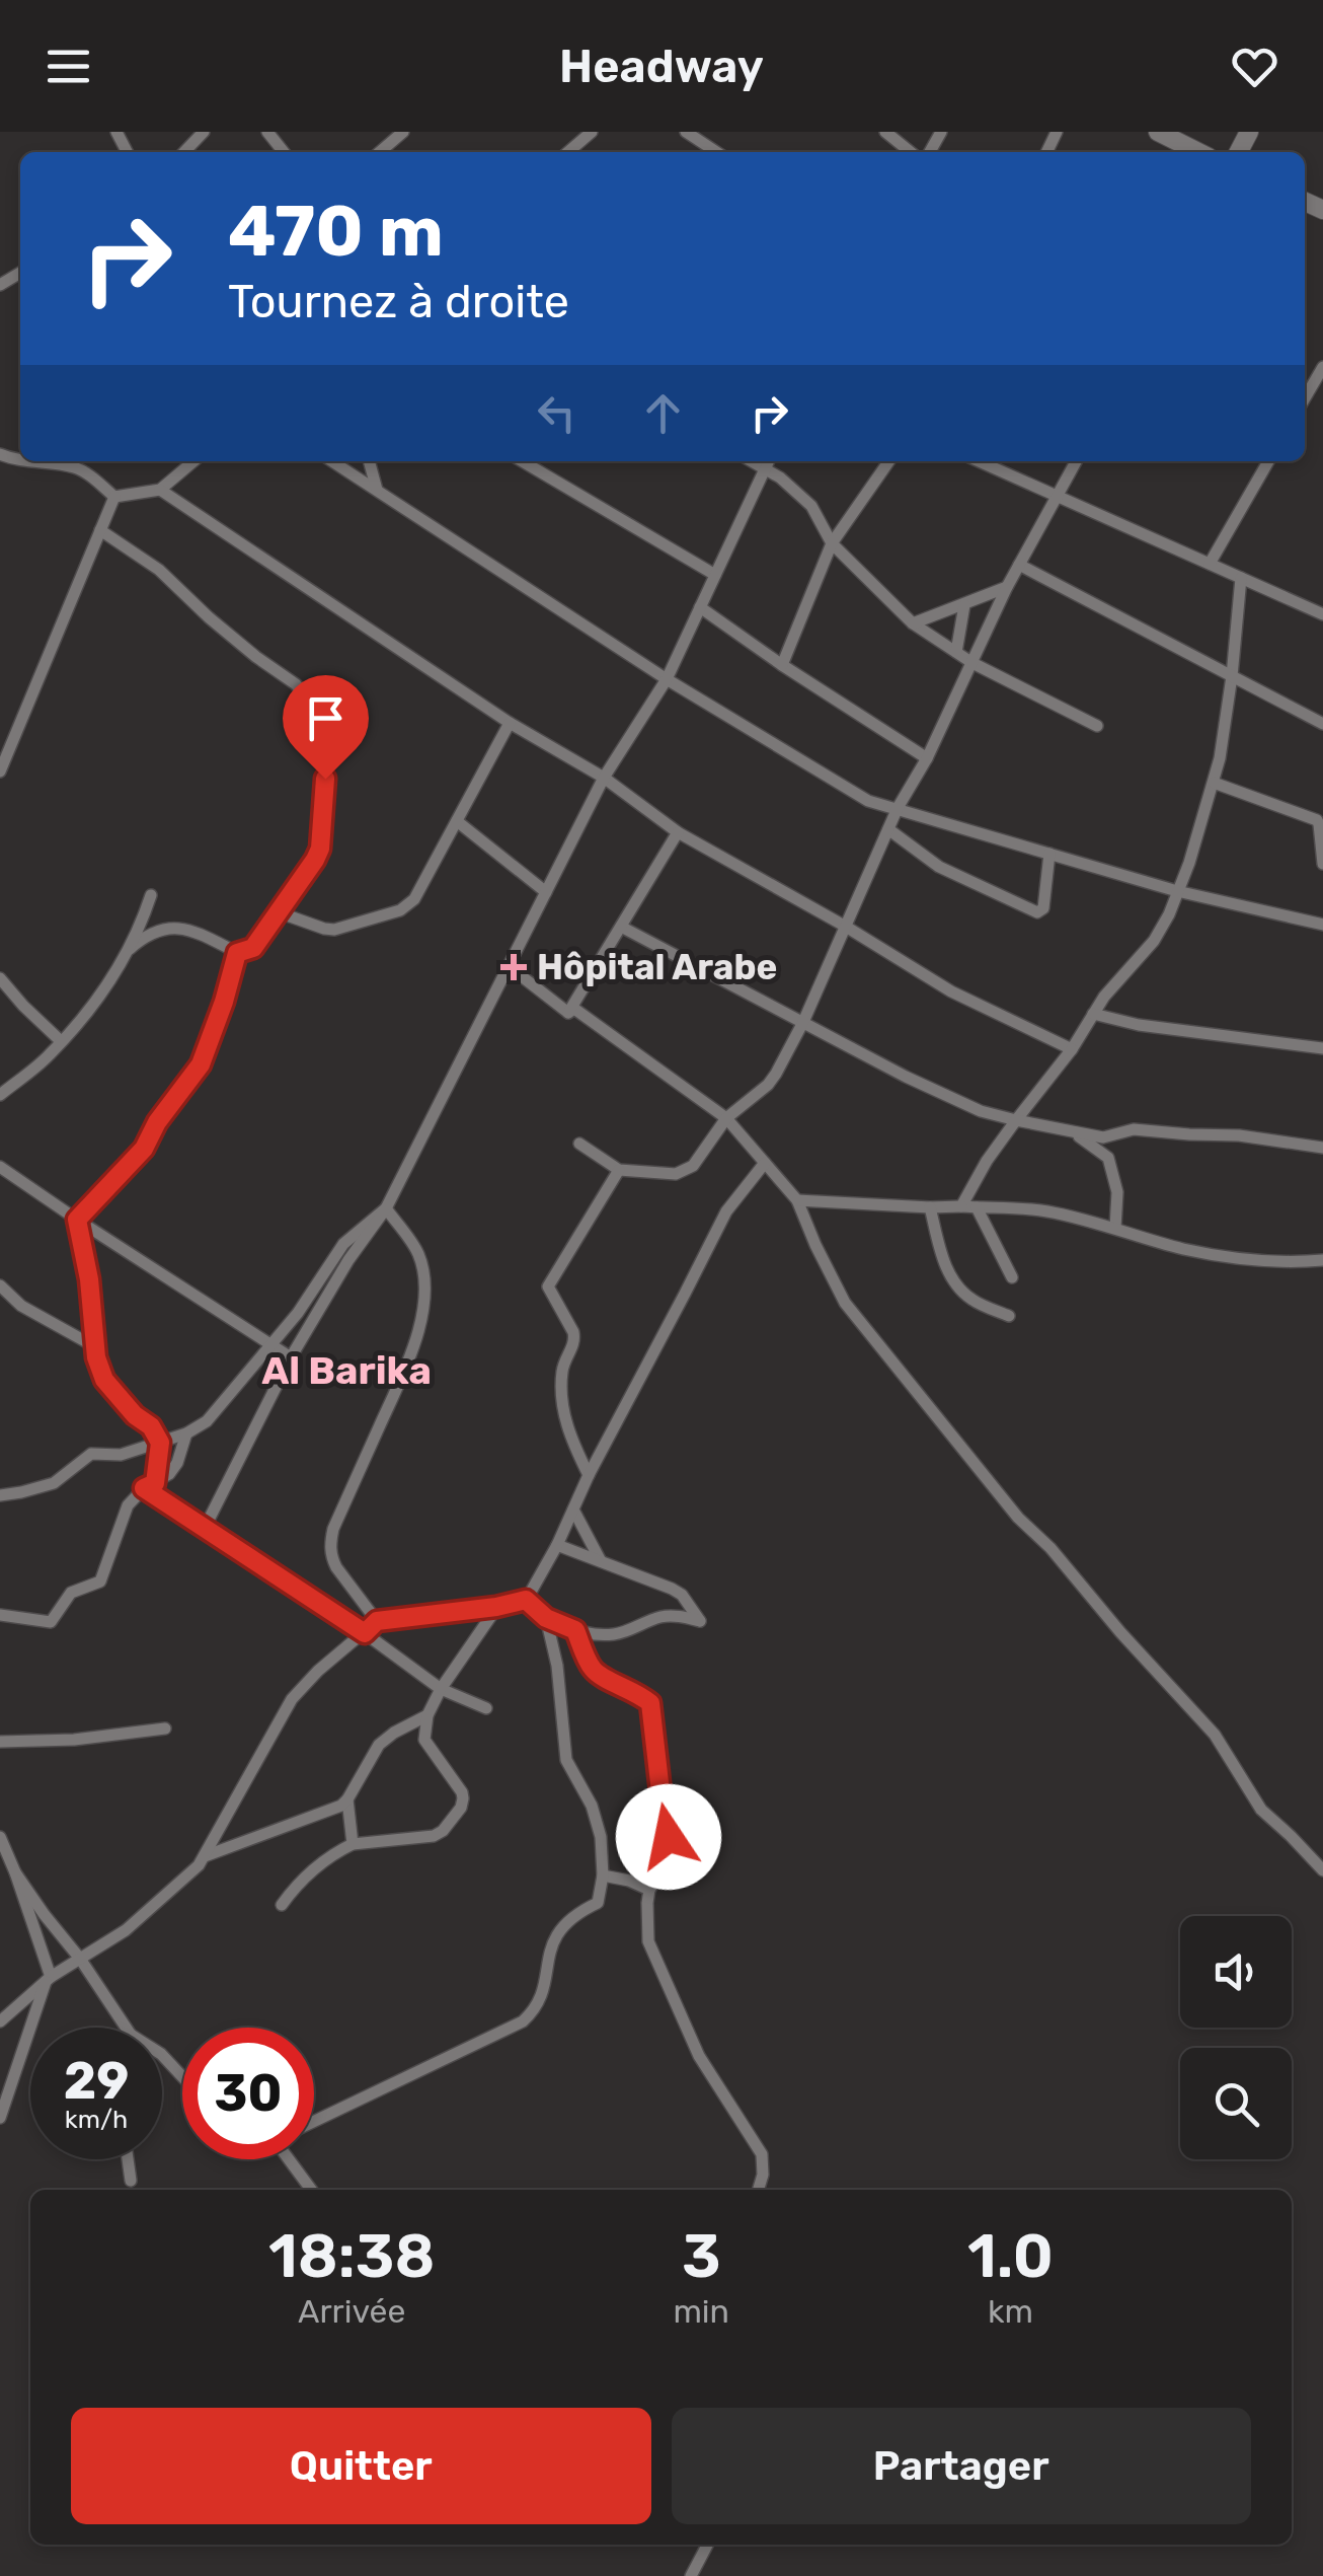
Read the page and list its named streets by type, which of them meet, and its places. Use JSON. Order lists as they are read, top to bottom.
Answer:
{
  "districts": ["Al Barika"],
  "places": {
    "health": ["Hôpital Arabe"]
  },
  "page": {
    "header": "Headway",
    "turn": ["470 m", "Tournez à droite"],
    "speed": "29 km/h",
    "limit": "30",
    "eta": [
      "18:38",
      "Arrivée",
      "3",
      "min",
      "1.0",
      "km"
    ],
    "buttons": ["Quitter", "Partager"]
  }
}
